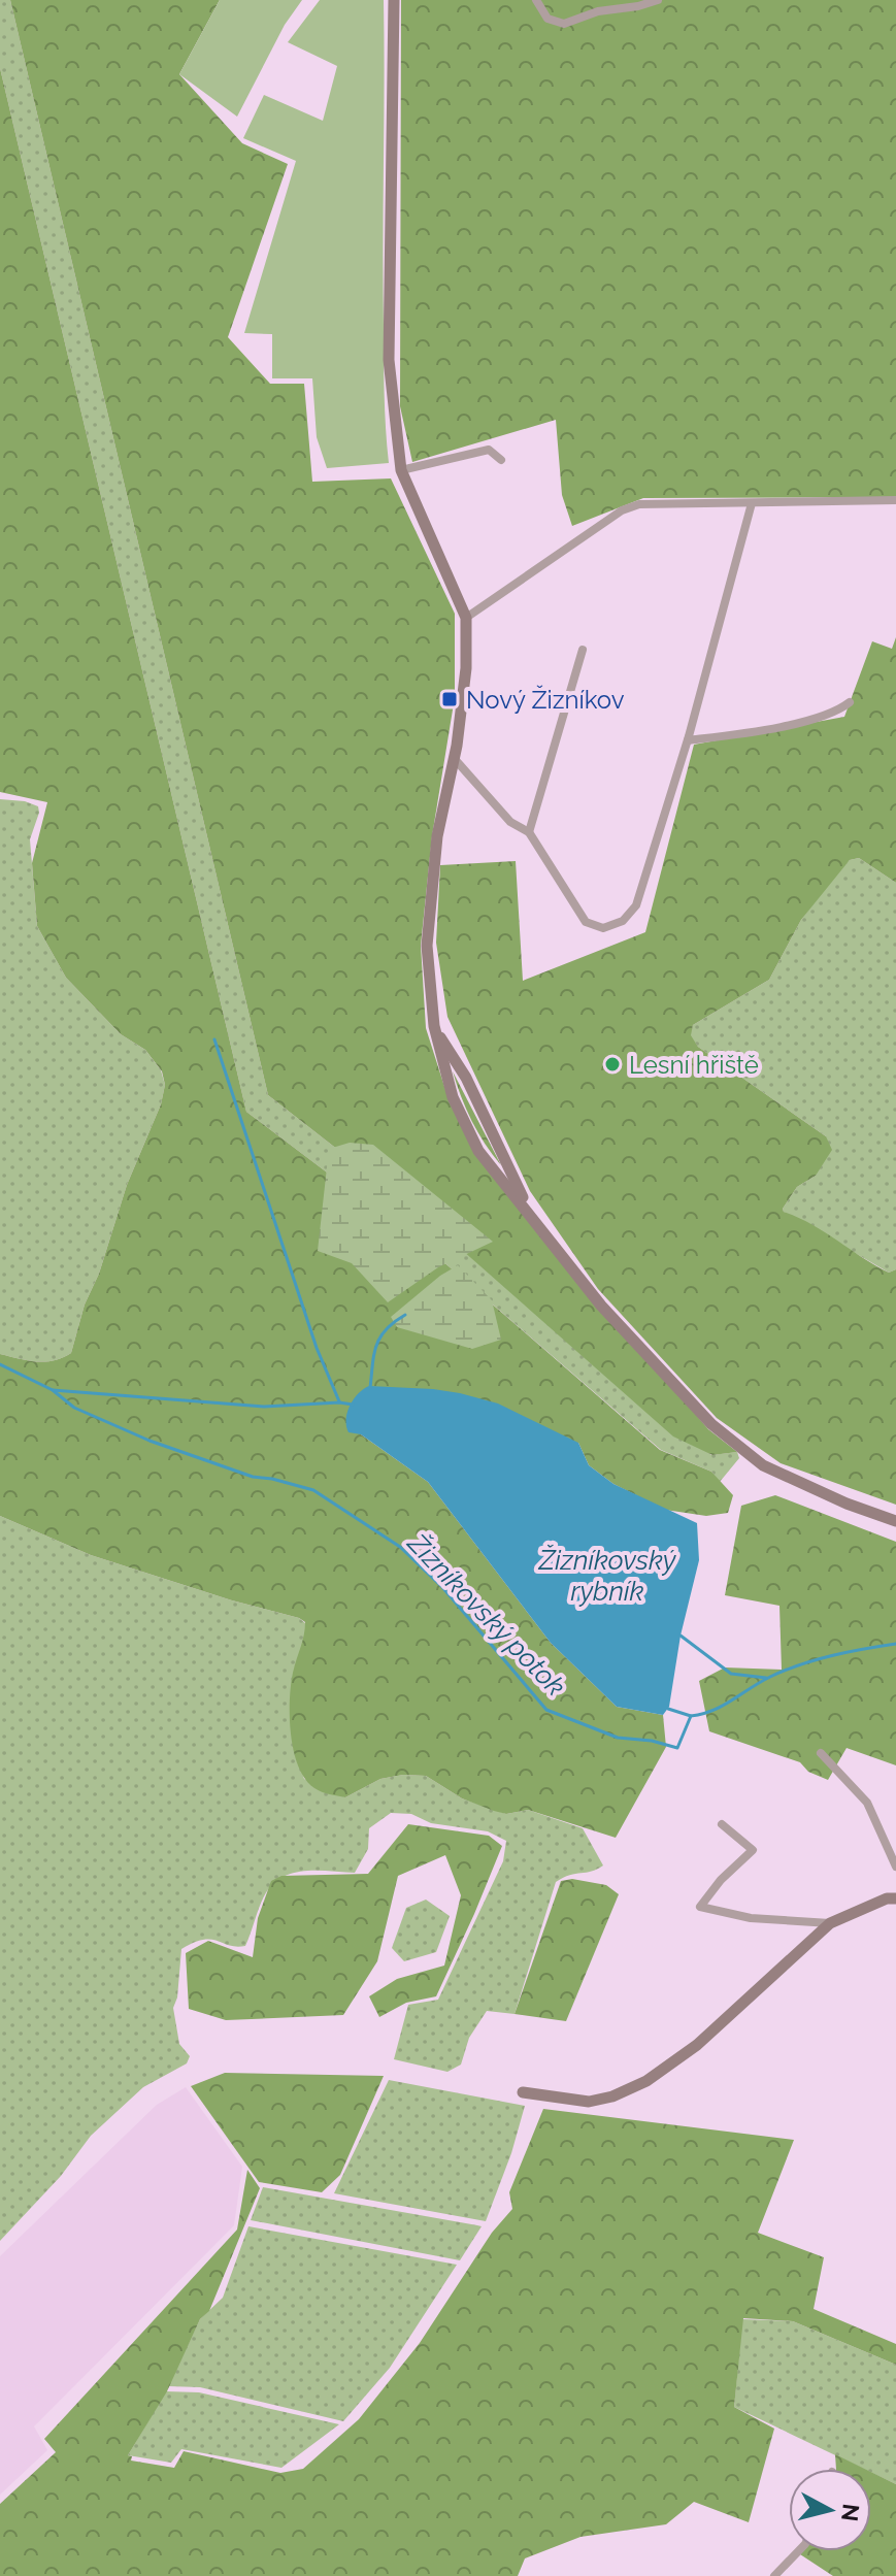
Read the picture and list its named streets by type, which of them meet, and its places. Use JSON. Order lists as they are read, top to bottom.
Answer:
{
  "water": ["Žizníkovský rybník", "Žizníkovský potok"],
  "places": {
    "transit": ["Nový Žizníkov"],
    "other": ["Lesní hřiště"]
  },
  "north": "right"
}
